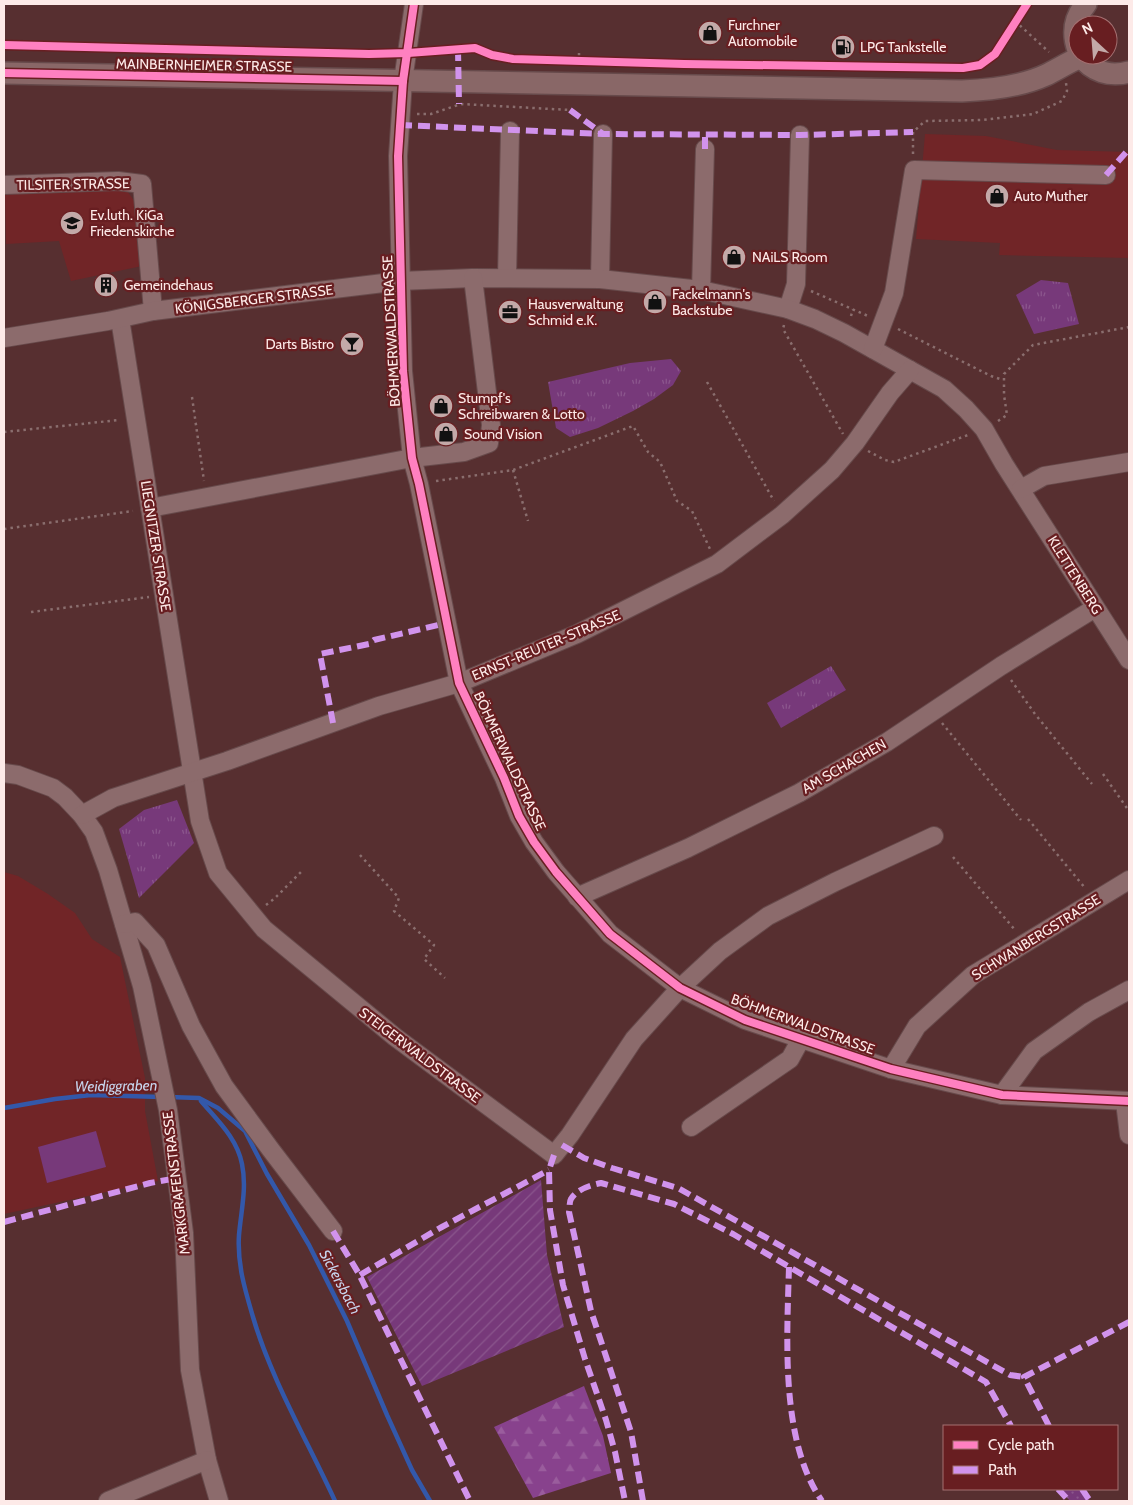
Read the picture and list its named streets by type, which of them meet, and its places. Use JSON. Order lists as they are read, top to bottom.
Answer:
{
  "streets": {
    "main road": ["MAINBERNHEIMER STRASSE"],
    "street": [
      "TILSITER STRASSE",
      "KÖNIGSBERGER STRASSE",
      "BÖHMERWALDSTRASSE",
      "LIEGNITZER STRASSE",
      "KLETTENBERG",
      "ERNST-REUTER-STRASSE",
      "AM SCHACHEN",
      "SCHWANBERGSTRASSE",
      "STEIGERWALDSTRASSE",
      "MARKGRAFENSTRASSE"
    ]
  },
  "crossings": [
    ["MAINBERNHEIMER STRASSE", "BÖHMERWALDSTRASSE"],
    ["TILSITER STRASSE", "KÖNIGSBERGER STRASSE"],
    ["KÖNIGSBERGER STRASSE", "BÖHMERWALDSTRASSE"],
    ["KÖNIGSBERGER STRASSE", "LIEGNITZER STRASSE"],
    ["KÖNIGSBERGER STRASSE", "KLETTENBERG"],
    ["KÖNIGSBERGER STRASSE", "ERNST-REUTER-STRASSE"],
    ["BÖHMERWALDSTRASSE", "ERNST-REUTER-STRASSE"],
    ["BÖHMERWALDSTRASSE", "AM SCHACHEN"],
    ["BÖHMERWALDSTRASSE", "SCHWANBERGSTRASSE"],
    ["BÖHMERWALDSTRASSE", "STEIGERWALDSTRASSE"],
    ["LIEGNITZER STRASSE", "ERNST-REUTER-STRASSE"],
    ["LIEGNITZER STRASSE", "STEIGERWALDSTRASSE"],
    ["KLETTENBERG", "ERNST-REUTER-STRASSE"],
    ["KLETTENBERG", "AM SCHACHEN"],
    ["ERNST-REUTER-STRASSE", "STEIGERWALDSTRASSE"],
    ["ERNST-REUTER-STRASSE", "MARKGRAFENSTRASSE"]
  ],
  "water": ["Weidiggraben", "Sickersbach"],
  "places": {
    "shop": [
      "Furchner Automobile",
      "Auto Muther",
      "NAiLS Room",
      "Fackelmann's Backstube",
      "Stumpf's Schreibwaren & Lotto",
      "Sound Vision"
    ],
    "fuel station": ["LPG Tankstelle"],
    "school or university": ["Ev.luth. KiGa Friedenskirche"],
    "building": ["Gemeindehaus"],
    "office": ["Hausverwaltung Schmid e.K."],
    "bar": ["Darts Bistro"]
  },
  "legend": ["Cycle path", "Path"],
  "north": "top left"
}
